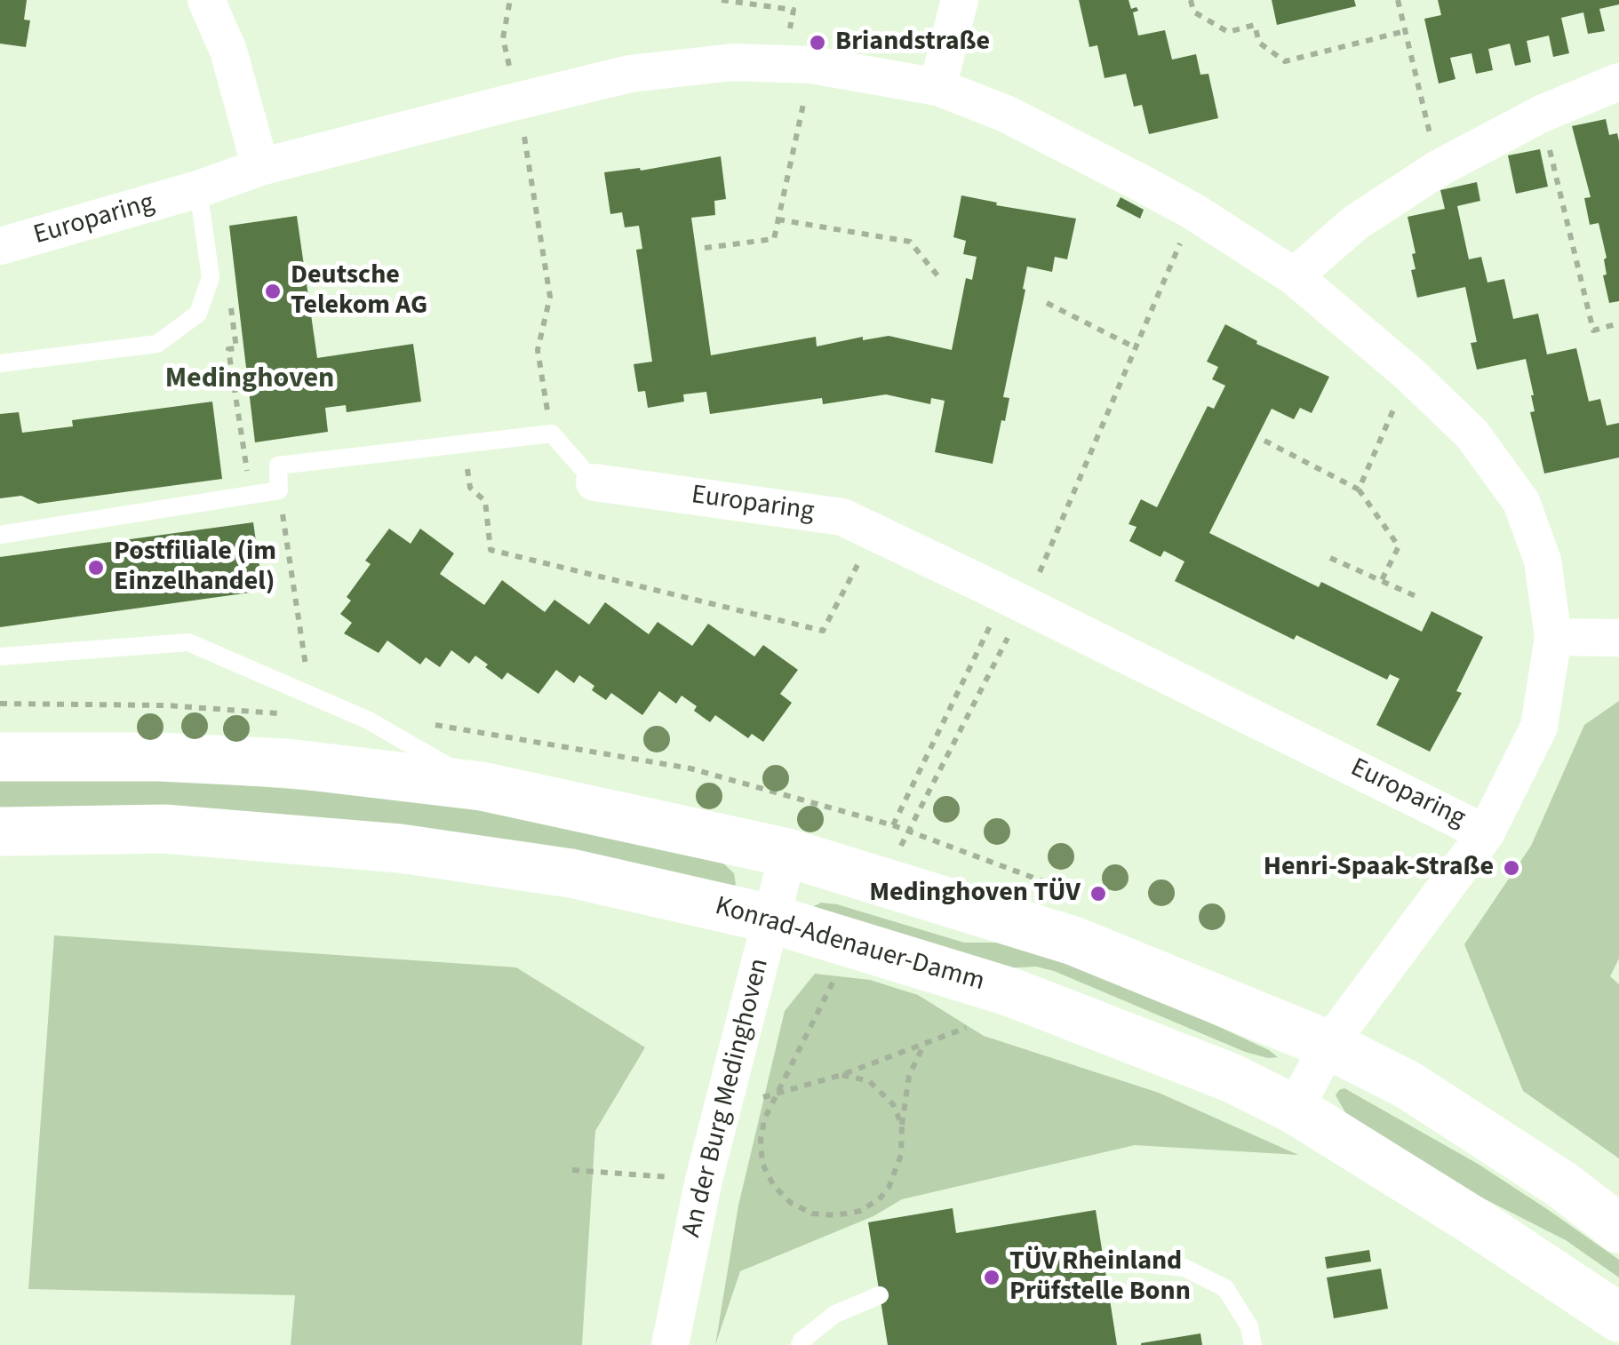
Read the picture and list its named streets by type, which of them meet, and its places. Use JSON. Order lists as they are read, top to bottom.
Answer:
{
  "streets": {
    "main road": ["Konrad-Adenauer-Damm"],
    "street": ["Europaring", "An der Burg Medinghoven"]
  },
  "crossings": [
    ["Europaring", "Konrad-Adenauer-Damm"],
    ["Konrad-Adenauer-Damm", "An der Burg Medinghoven"]
  ],
  "districts": ["Medinghoven"],
  "places": [
    "Briandstraße",
    "Deutsche Telekom AG",
    "Postfiliale (im Einzelhandel)",
    "Henri-Spaak-Straße",
    "Medinghoven TÜV",
    "TÜV Rheinland Prüfstelle Bonn"
  ]
}
